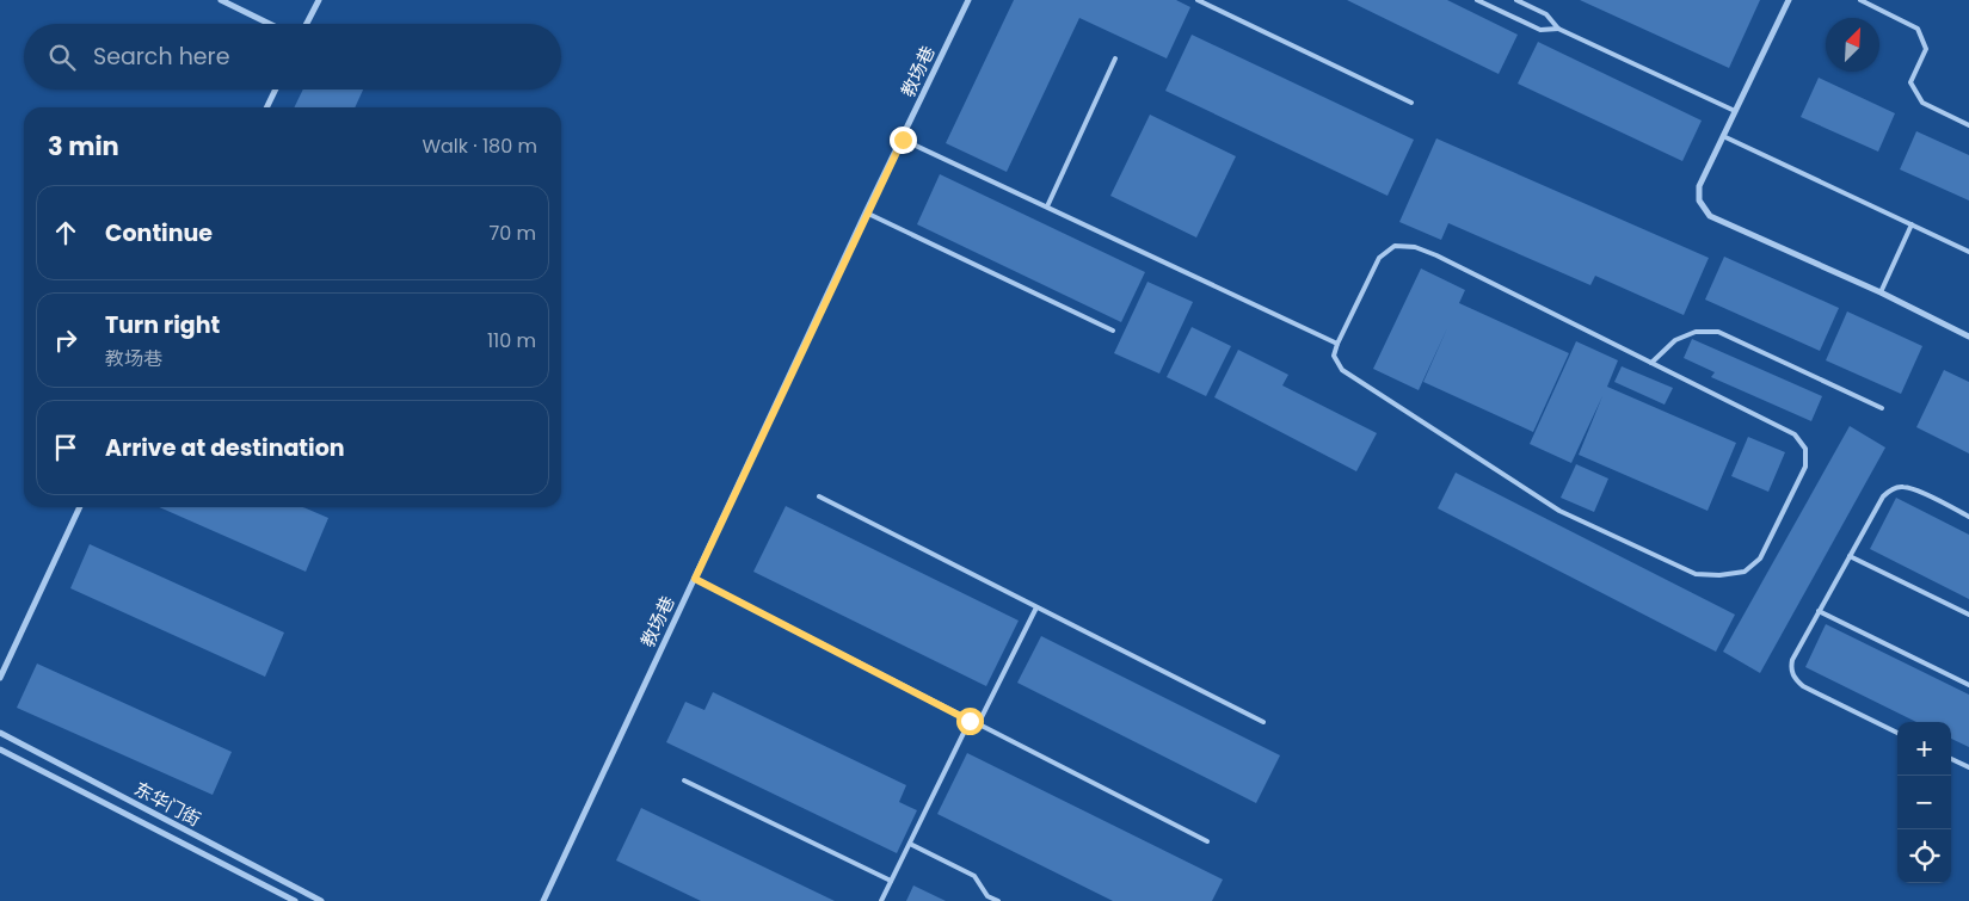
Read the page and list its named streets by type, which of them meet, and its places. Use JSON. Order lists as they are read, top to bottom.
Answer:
{
  "streets": {
    "street": ["教场巷", "东华门街"]
  },
  "north": "top right",
  "page": {
    "search": "Search here",
    "heading": ["3 min", "Walk · 180 m"],
    "list": [
      ["Continue", "70 m"],
      ["Turn right", "教场巷", "110 m"],
      "Arrive at destination"
    ],
    "map_buttons": ["+", "−"]
  }
}
